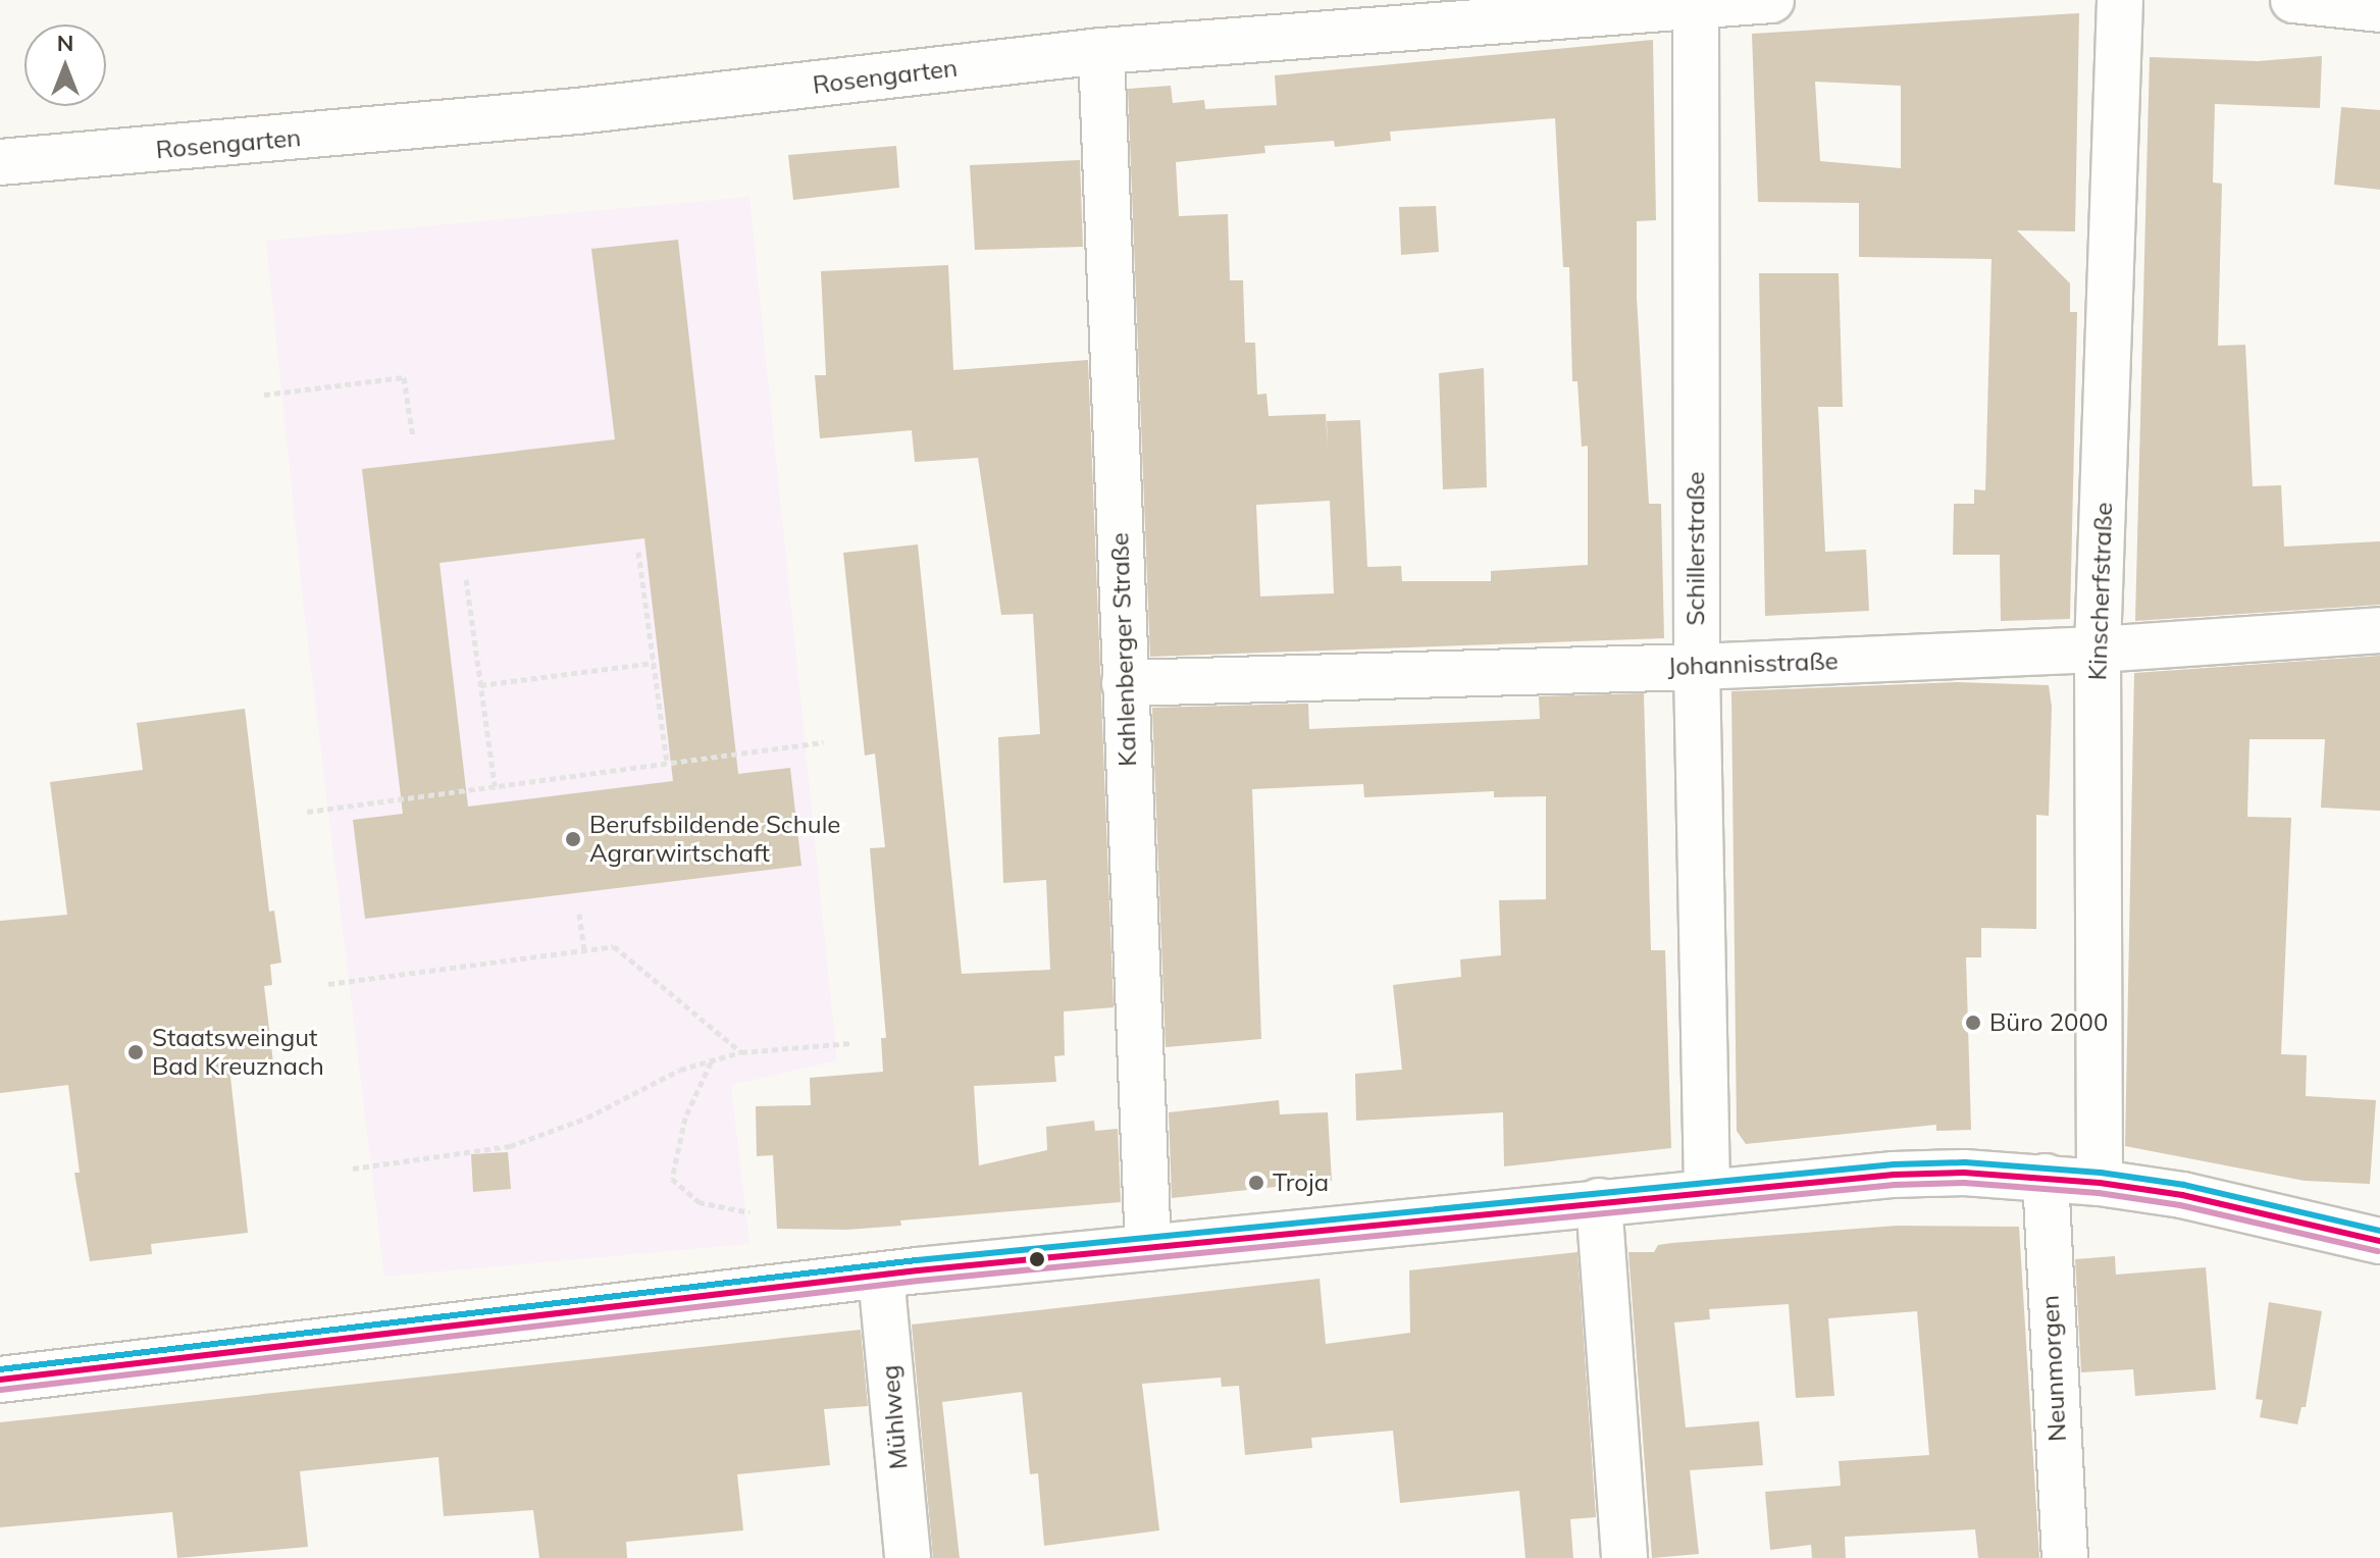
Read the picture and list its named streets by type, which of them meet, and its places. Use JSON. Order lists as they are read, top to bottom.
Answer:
{
  "streets": {
    "street": [
      "Rosengarten",
      "Schillerstraße",
      "Kinscherfstraße",
      "Kahlenberger Straße",
      "Johannisstraße",
      "Neunmorgen",
      "Mühlweg"
    ]
  },
  "crossings": [
    ["Rosengarten", "Schillerstraße"],
    ["Rosengarten", "Kahlenberger Straße"],
    ["Schillerstraße", "Johannisstraße"],
    ["Kinscherfstraße", "Johannisstraße"],
    ["Kahlenberger Straße", "Johannisstraße"]
  ],
  "places": [
    "Berufsbildende Schule Agrarwirtschaft",
    "Büro 2000",
    "Staatsweingut Bad Kreuznach",
    "Troja"
  ],
  "north": "top"
}
